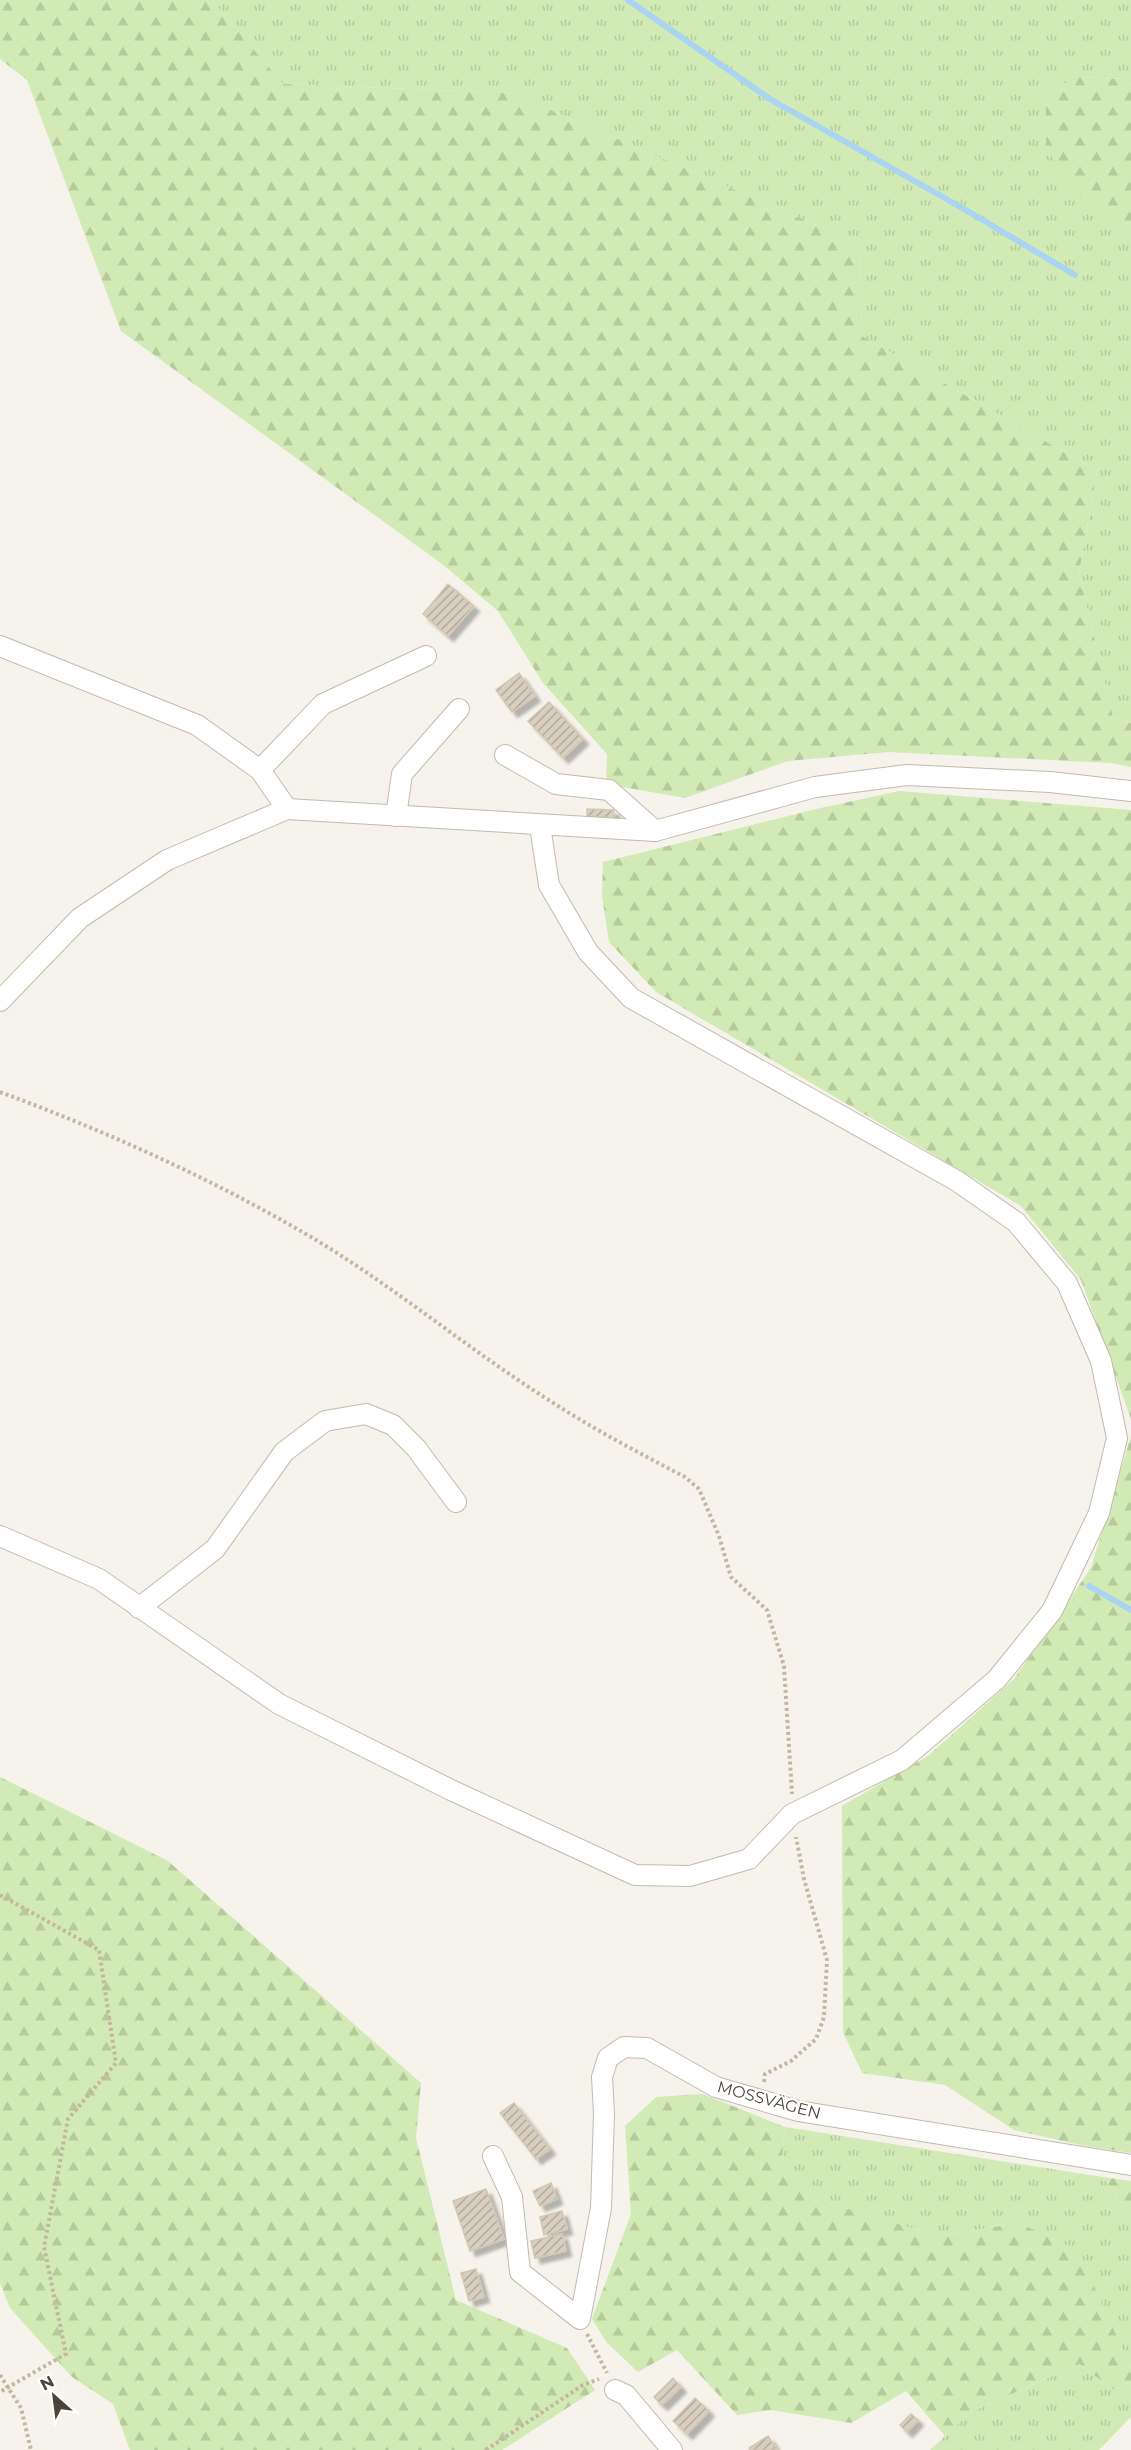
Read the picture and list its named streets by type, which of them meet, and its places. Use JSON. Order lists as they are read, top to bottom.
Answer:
{
  "streets": {
    "lane": ["MOSSVÄGEN"]
  },
  "north": "top left"
}
